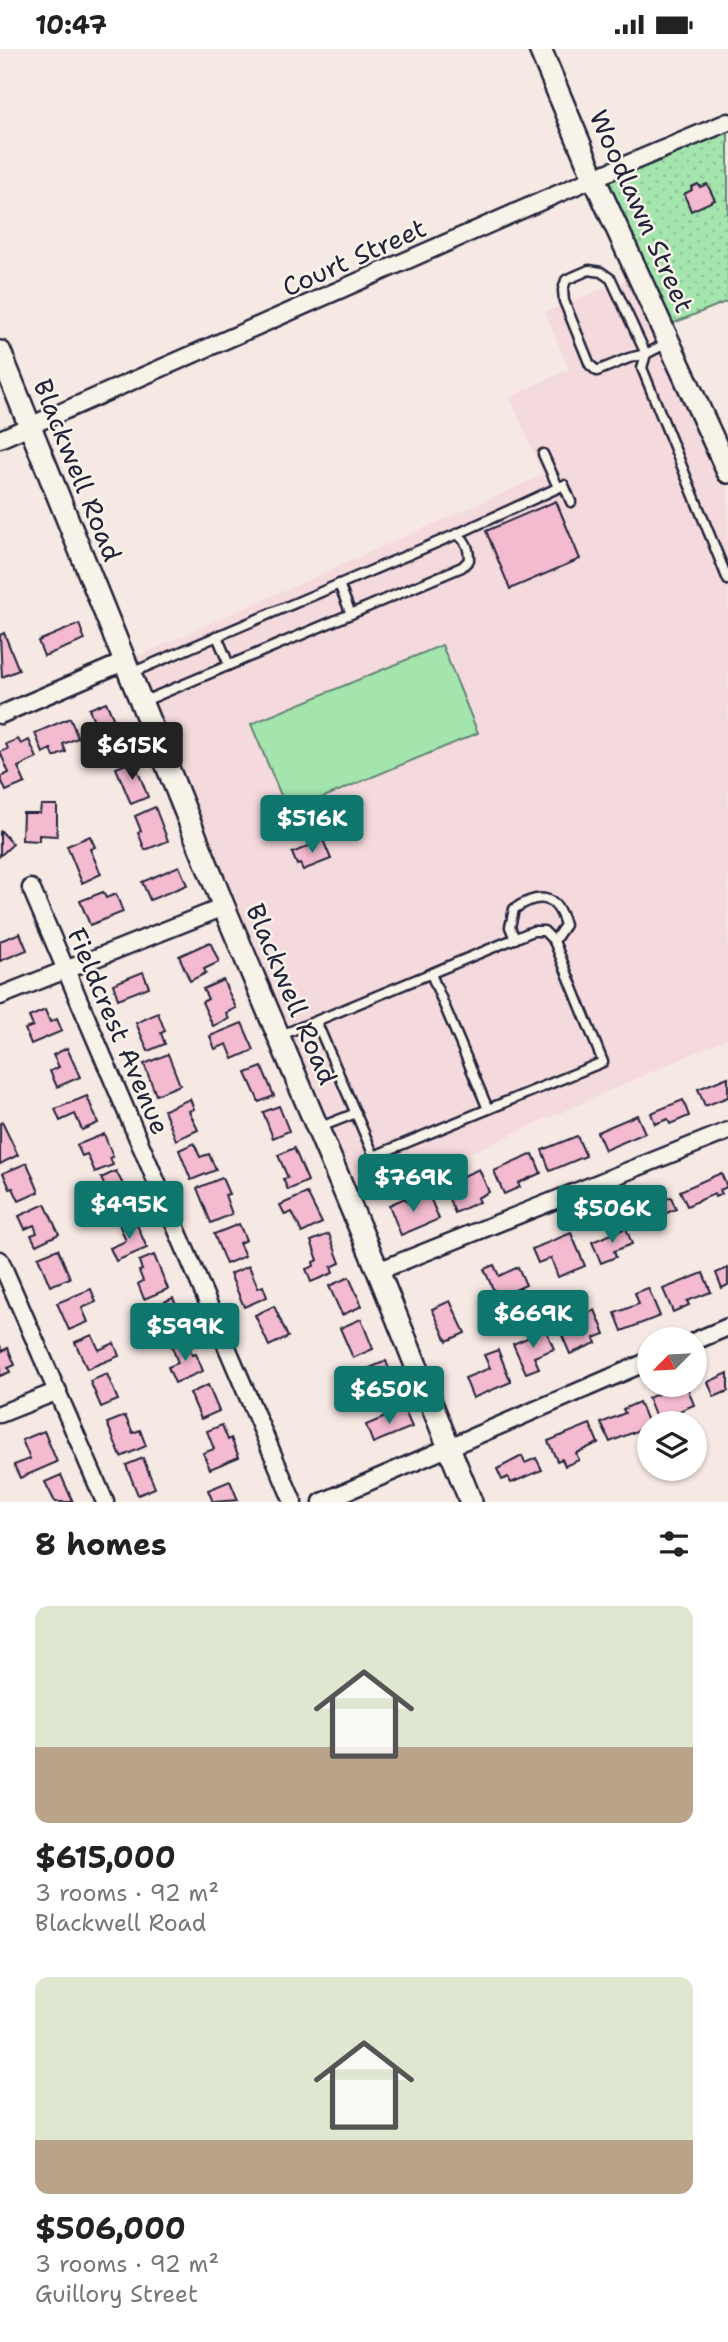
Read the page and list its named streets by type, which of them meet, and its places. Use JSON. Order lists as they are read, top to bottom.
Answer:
{
  "streets": {
    "street": [
      "Woodlawn Street",
      "Court Street",
      "Blackwell Road",
      "Fieldcrest Avenue"
    ]
  },
  "crossings": [
    ["Woodlawn Street", "Court Street"],
    ["Court Street", "Blackwell Road"]
  ],
  "north": "bottom left",
  "page": {
    "status": "10:47",
    "price": [
      "$615K",
      "$516K",
      "$769K",
      "$495K",
      "$506K",
      "$669K",
      "$599K",
      "$650K"
    ],
    "heading": "8 homes",
    "list": [
      {
        "name": "$615,000",
        "note": "3 rooms · 92 m² · Blackwell Road"
      },
      {
        "name": "$506,000",
        "note": "3 rooms · 92 m² · Guillory Street"
      }
    ]
  }
}
